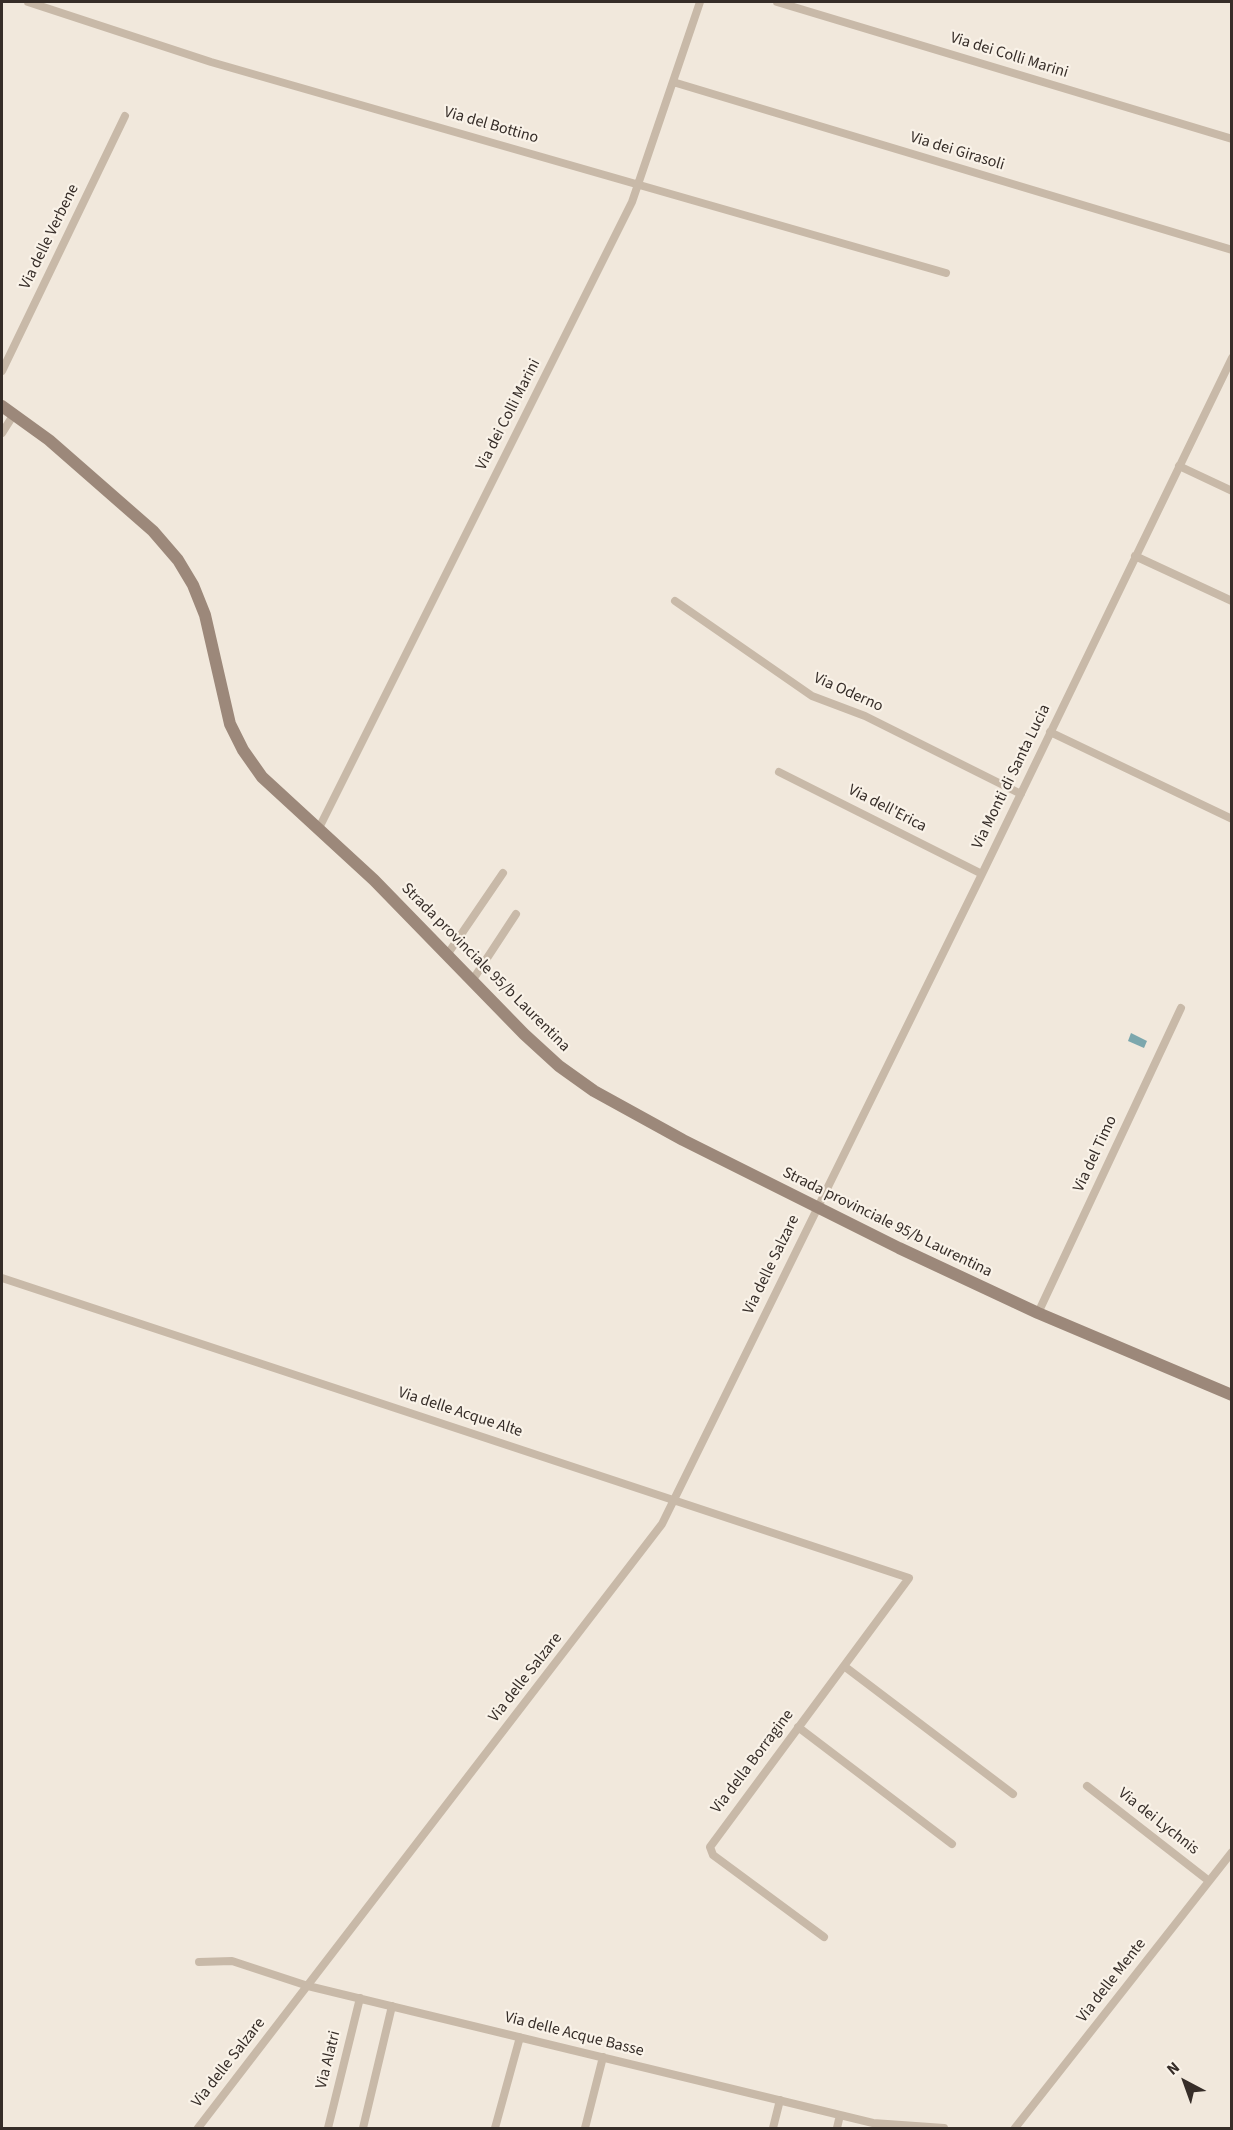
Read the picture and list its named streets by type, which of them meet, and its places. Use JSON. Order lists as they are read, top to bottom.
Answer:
{
  "streets": {
    "main road": ["Strada provinciale 95/b Laurentina"],
    "street": [
      "Via dei Colli Marini",
      "Via del Bottino",
      "Via dei Girasoli",
      "Via delle Verbene",
      "Via Oderno",
      "Via Monti di Santa Lucia",
      "Via dell'Erica",
      "Via del Timo",
      "Via delle Salzare",
      "Via delle Acque Alte",
      "Via della Borragine",
      "Via dei Lychnis",
      "Via delle Mente",
      "Via delle Acque Basse",
      "Via Alatri"
    ]
  },
  "crossings": [
    ["Via dei Colli Marini", "Via del Bottino"],
    ["Via dei Colli Marini", "Via dei Girasoli"],
    ["Via dei Colli Marini", "Strada provinciale 95/b Laurentina"],
    ["Via Oderno", "Via Monti di Santa Lucia"],
    ["Via Monti di Santa Lucia", "Via dell'Erica"],
    ["Via Monti di Santa Lucia", "Strada provinciale 95/b Laurentina"],
    ["Via Monti di Santa Lucia", "Via delle Salzare"],
    ["Strada provinciale 95/b Laurentina", "Via del Timo"],
    ["Strada provinciale 95/b Laurentina", "Via delle Salzare"],
    ["Via delle Salzare", "Via delle Acque Alte"],
    ["Via delle Salzare", "Via delle Acque Basse"],
    ["Via delle Acque Alte", "Via della Borragine"],
    ["Via dei Lychnis", "Via delle Mente"],
    ["Via delle Acque Basse", "Via Alatri"]
  ],
  "north": "top left"
}
